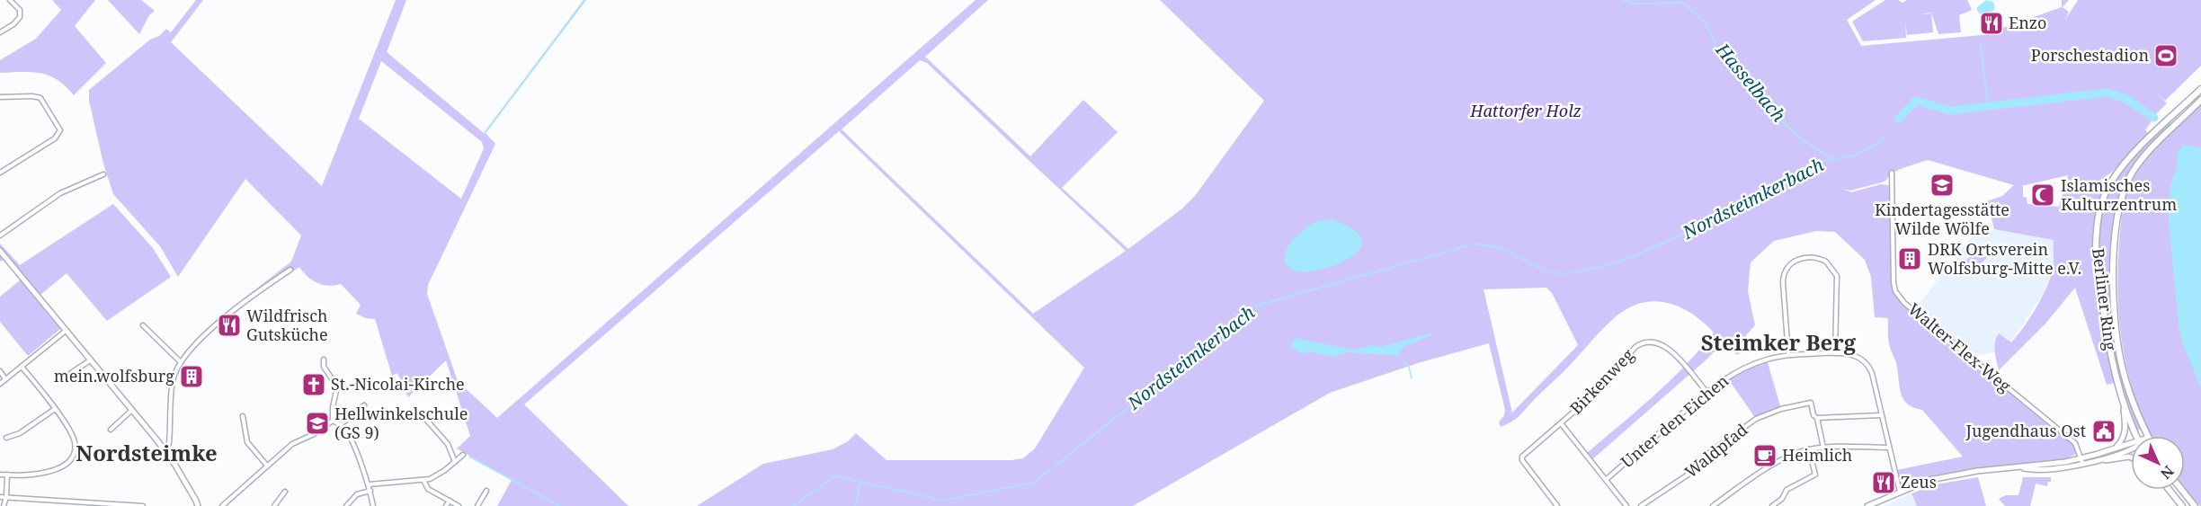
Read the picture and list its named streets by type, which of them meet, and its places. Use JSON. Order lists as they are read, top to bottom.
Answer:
{
  "streets": {
    "main road": ["Berliner Ring"],
    "street": [
      "Walter-Flex-Weg",
      "Birkenweg",
      "Unter den Eichen",
      "Waldpfad"
    ]
  },
  "crossings": [
    ["Birkenweg", "Unter den Eichen"]
  ],
  "districts": ["Steimker Berg", "Nordsteimke"],
  "water": ["Hasselbach", "Nordsteimkerbach"],
  "parks": ["Hattorfer Holz"],
  "places": {
    "restaurant": ["Enzo", "Wildfrisch Gutsküche", "Zeus"],
    "sports": ["Porschestadion"],
    "school or university": ["Kindertagesstätte Wilde Wölfe", "Hellwinkelschule (GS 9)"],
    "mosque": ["Islamisches Kulturzentrum"],
    "building": ["DRK Ortsverein Wolfsburg-Mitte e.V.", "mein.wolfsburg"],
    "church": ["St.-Nicolai-Kirche"],
    "public building": ["Jugendhaus Ost"],
    "cafe": ["Heimlich"]
  },
  "north": "bottom right"
}
